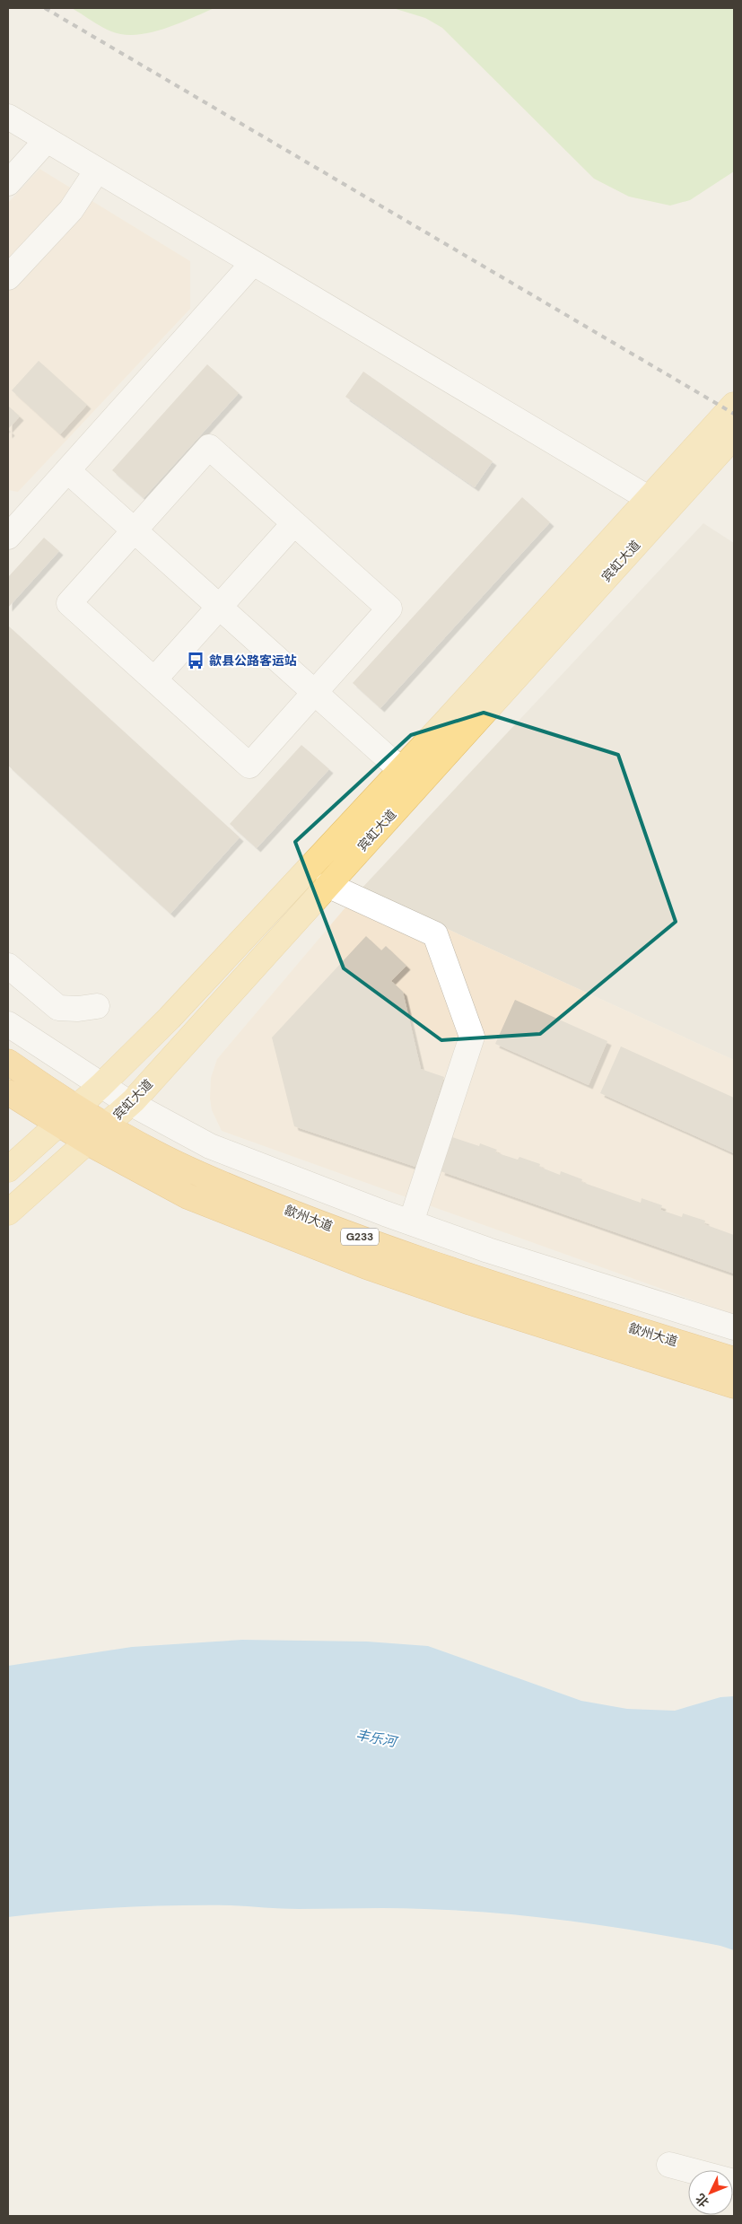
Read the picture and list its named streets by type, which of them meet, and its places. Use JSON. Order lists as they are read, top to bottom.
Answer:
{
  "streets": {
    "highway": ["歙州大道", "G233"],
    "main road": ["宾虹大道"]
  },
  "crossings": [
    ["宾虹大道", "歙州大道"]
  ],
  "water": ["丰乐河"],
  "places": {
    "bus stop": ["歙县公路客运站"]
  },
  "north": "bottom left"
}
